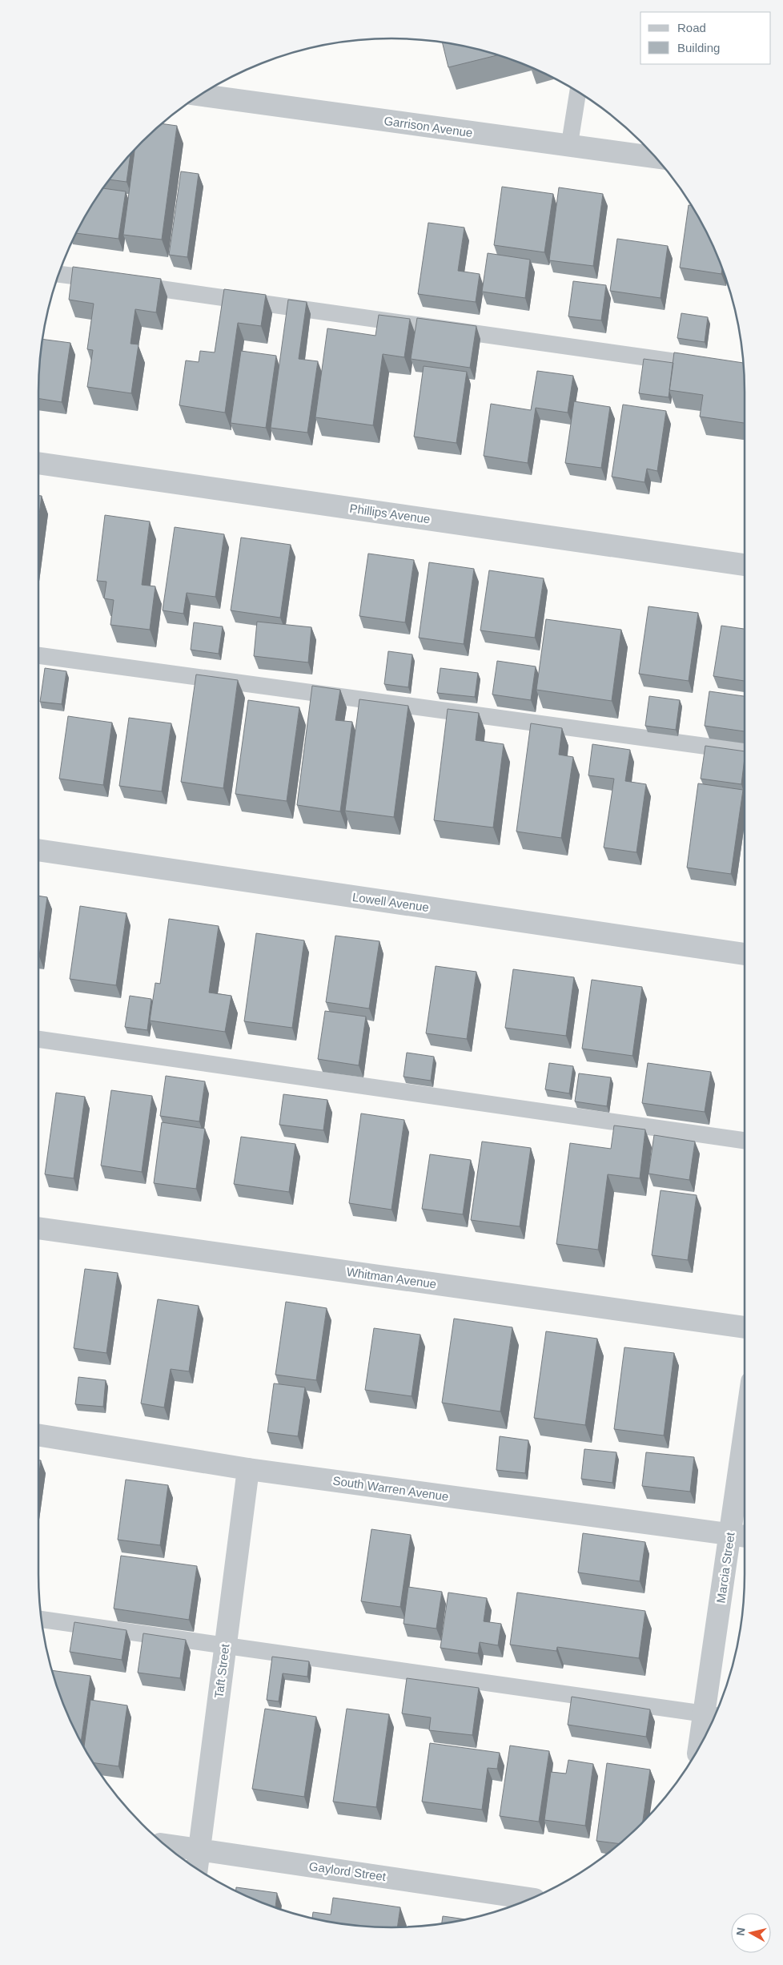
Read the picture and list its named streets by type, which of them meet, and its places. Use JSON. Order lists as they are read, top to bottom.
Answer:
{
  "streets": {
    "street": [
      "Garrison Avenue",
      "Phillips Avenue",
      "Lowell Avenue",
      "Whitman Avenue",
      "South Warren Avenue",
      "Marcia Street",
      "Taft Street",
      "Gaylord Street"
    ]
  },
  "crossings": [
    ["South Warren Avenue", "Marcia Street"],
    ["South Warren Avenue", "Taft Street"],
    ["Taft Street", "Gaylord Street"]
  ],
  "legend": ["Road", "Building"],
  "north": "left"
}
